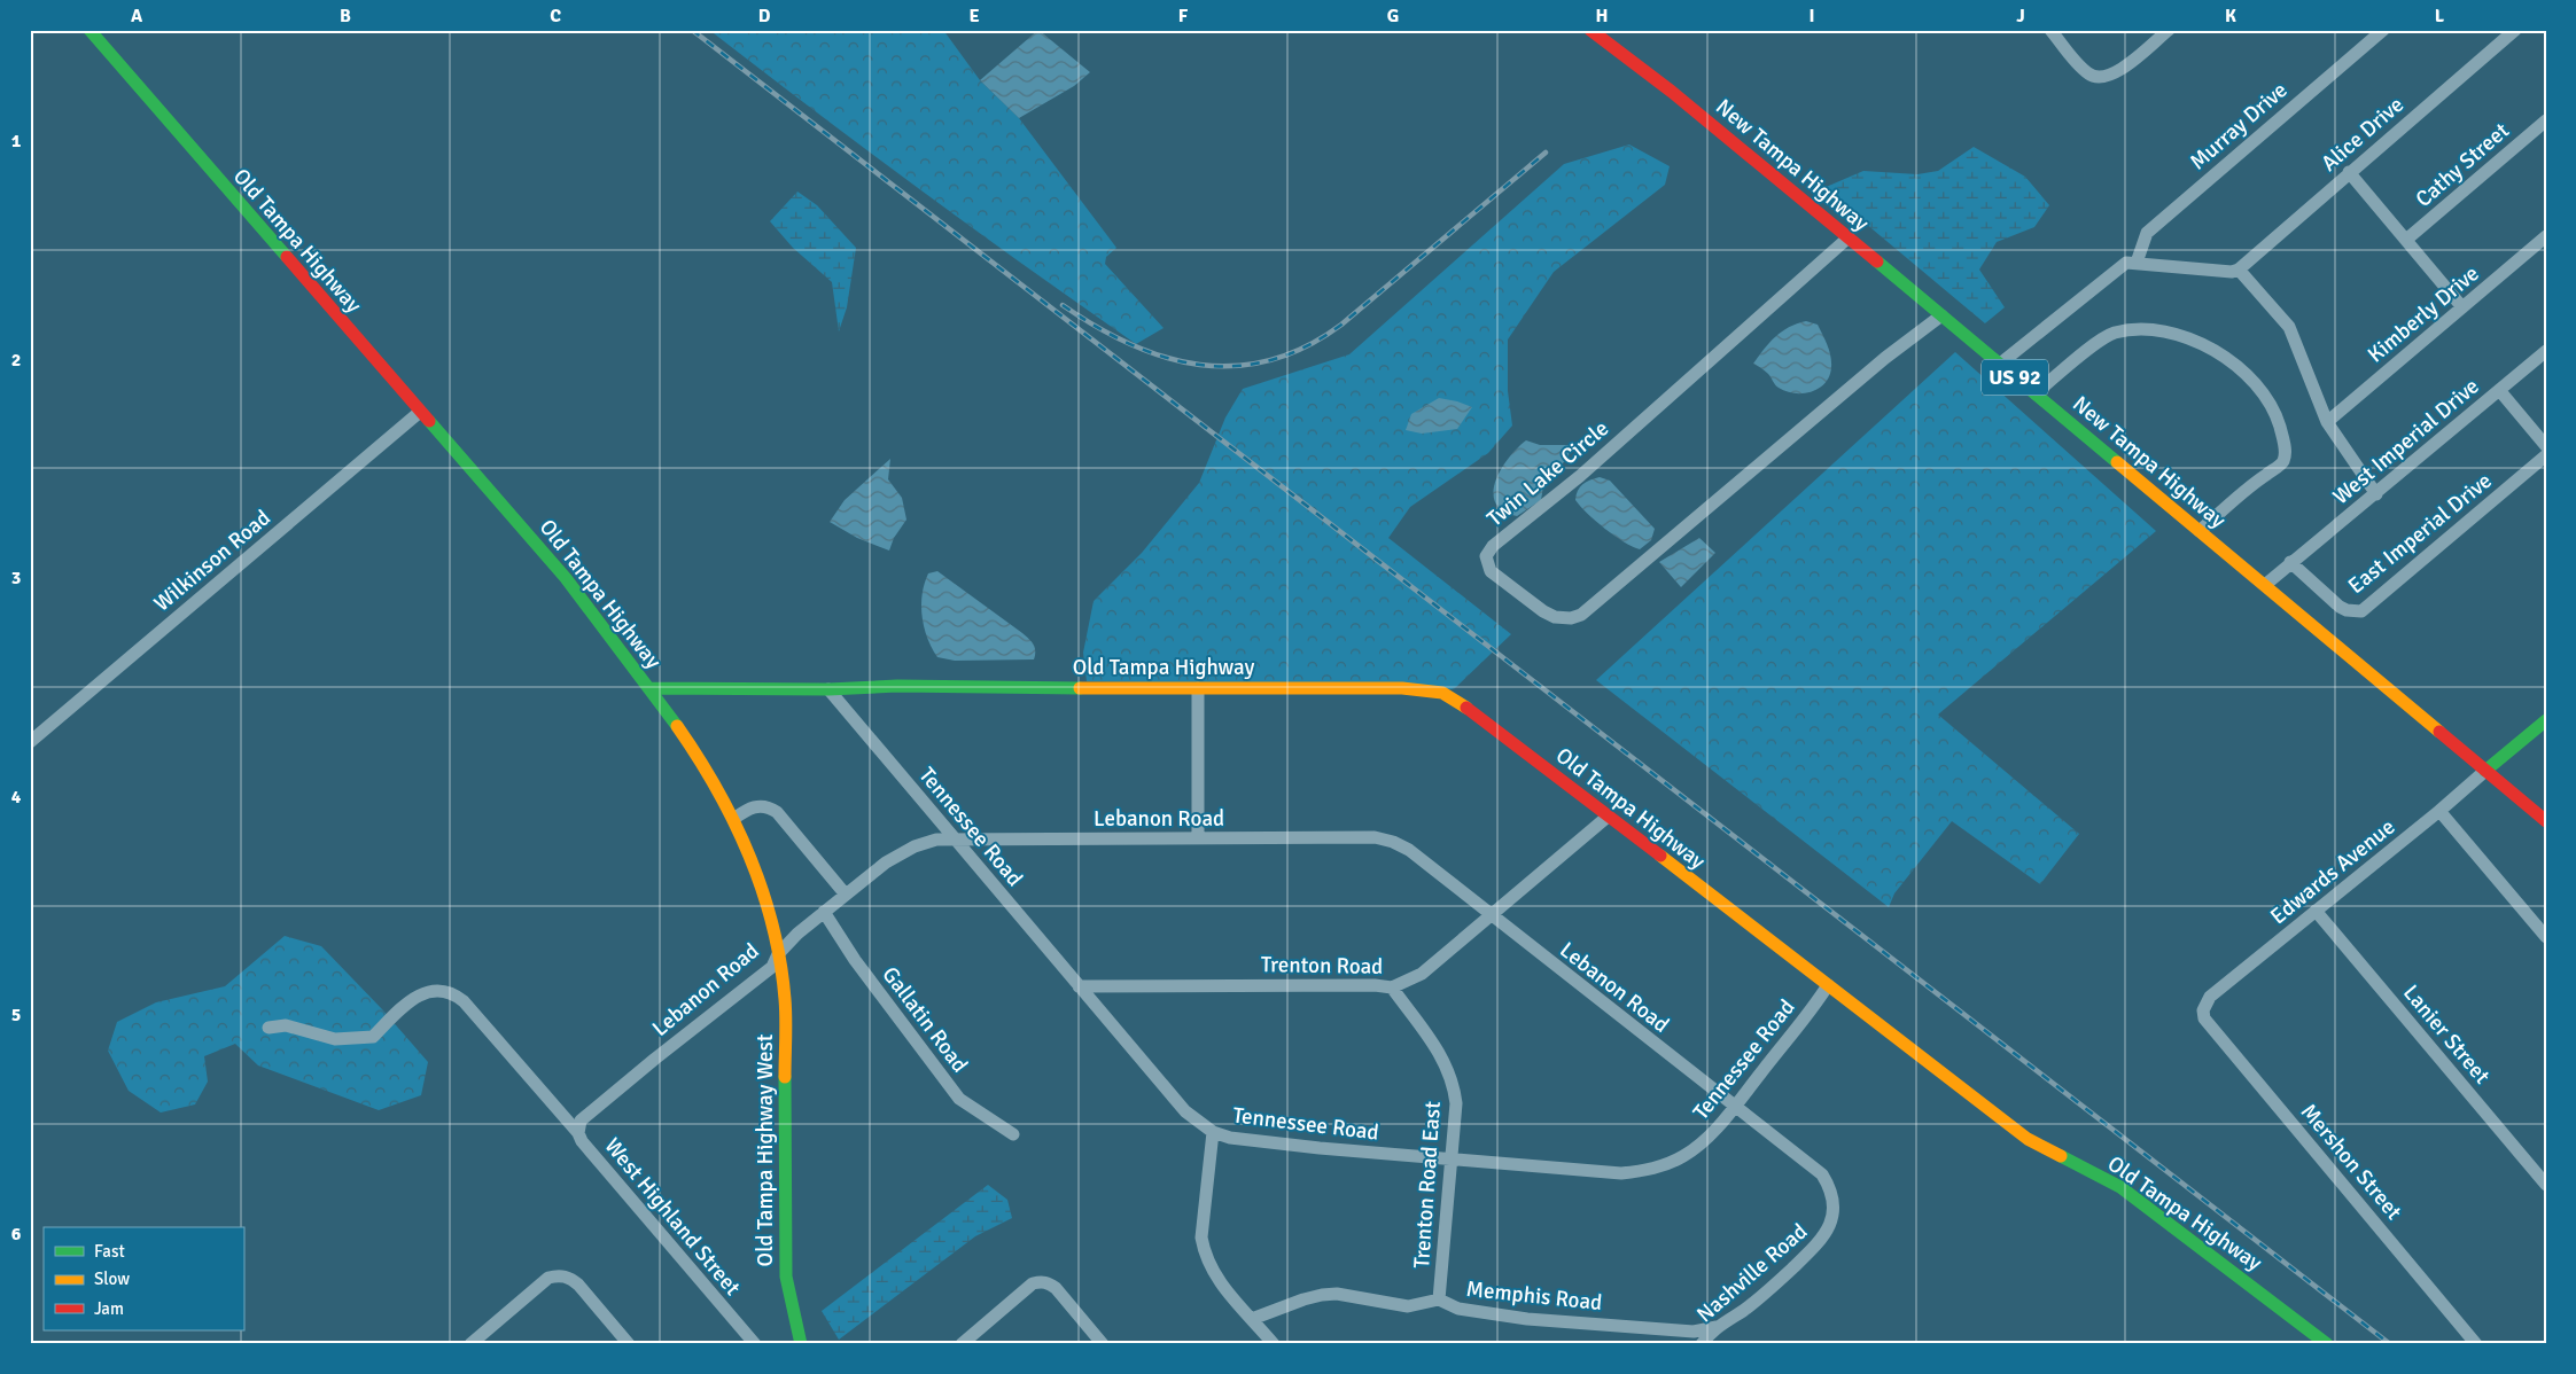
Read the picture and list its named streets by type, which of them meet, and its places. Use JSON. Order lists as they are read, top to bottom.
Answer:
{
  "streets": {
    "main road": [
      "New Tampa Highway",
      "Old Tampa Highway",
      "US 92",
      "Old Tampa Highway West"
    ],
    "street": [
      "Murray Drive",
      "Alice Drive",
      "Cathy Street",
      "Kimberly Drive",
      "West Imperial Drive",
      "Twin Lake Circle",
      "East Imperial Drive",
      "Wilkinson Road",
      "Lebanon Road",
      "Tennessee Road",
      "Edwards Avenue",
      "Trenton Road",
      "Gallatin Road",
      "Lanier Street",
      "Mershon Street",
      "Trenton Road East",
      "West Highland Street",
      "Nashville Road",
      "Memphis Road"
    ]
  },
  "crossings": [
    ["New Tampa Highway", "West Imperial Drive"],
    ["New Tampa Highway", "Twin Lake Circle"],
    ["New Tampa Highway", "Edwards Avenue"],
    ["Old Tampa Highway", "Wilkinson Road"],
    ["Old Tampa Highway", "Tennessee Road"],
    ["Old Tampa Highway", "Trenton Road"],
    ["Old Tampa Highway", "Old Tampa Highway West"],
    ["West Imperial Drive", "East Imperial Drive"],
    ["Lebanon Road", "Tennessee Road"],
    ["Lebanon Road", "Trenton Road"],
    ["Lebanon Road", "Gallatin Road"],
    ["Lebanon Road", "Old Tampa Highway West"],
    ["Lebanon Road", "West Highland Street"],
    ["Lebanon Road", "Nashville Road"],
    ["Tennessee Road", "Trenton Road"],
    ["Tennessee Road", "Trenton Road East"],
    ["Tennessee Road", "Nashville Road"],
    ["Edwards Avenue", "Lanier Street"],
    ["Edwards Avenue", "Mershon Street"],
    ["Trenton Road", "Trenton Road East"],
    ["Trenton Road East", "Memphis Road"],
    ["Nashville Road", "Memphis Road"]
  ],
  "legend": ["Fast", "Slow", "Jam"],
  "grid": {
    "columns": [
      "A",
      "B",
      "C",
      "D",
      "E",
      "F",
      "G",
      "H",
      "I",
      "J",
      "K",
      "L"
    ],
    "rows": [
      "1",
      "2",
      "3",
      "4",
      "5",
      "6"
    ]
  }
}
